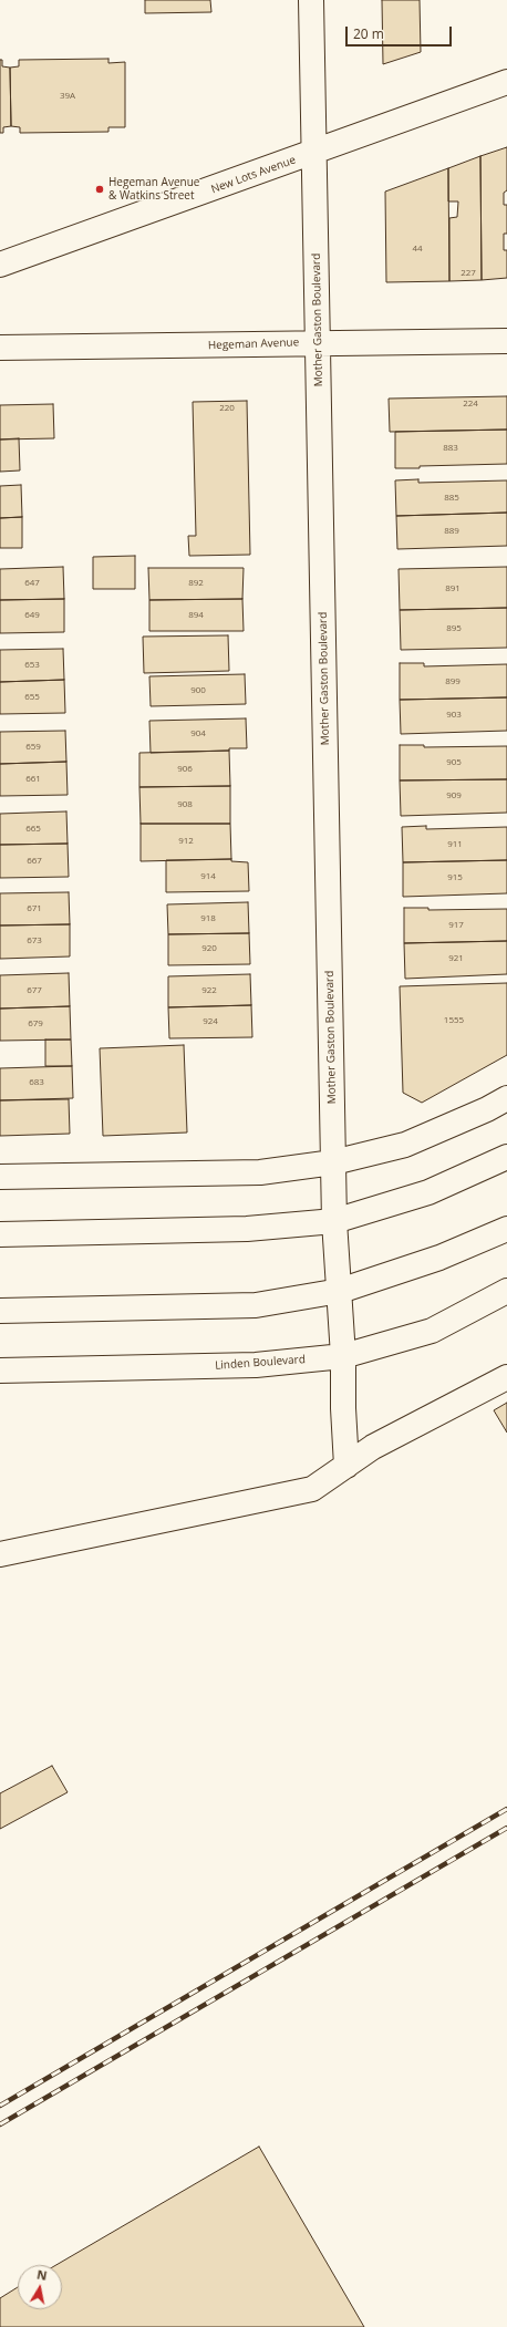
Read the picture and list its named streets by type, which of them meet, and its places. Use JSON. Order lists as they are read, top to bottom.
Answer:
{
  "streets": {
    "main road": [
      "New Lots Avenue",
      "Mother Gaston Boulevard",
      "Hegeman Avenue",
      "Linden Boulevard"
    ]
  },
  "crossings": [
    ["New Lots Avenue", "Mother Gaston Boulevard"],
    ["Mother Gaston Boulevard", "Hegeman Avenue"],
    ["Mother Gaston Boulevard", "Linden Boulevard"]
  ],
  "places": ["Hegeman Avenue & Watkins Street"],
  "house_numbers": [
    "39A",
    "44",
    "227",
    "224",
    "220",
    "883",
    "885",
    "889",
    "647",
    "892",
    "891",
    "649",
    "894",
    "895",
    "653",
    "899",
    "900",
    "655",
    "903",
    "904",
    "659",
    "905",
    "906",
    "661",
    "909",
    "908",
    "665",
    "912",
    "911",
    "667",
    "914",
    "915",
    "671",
    "918",
    "917",
    "673",
    "920",
    "921",
    "677",
    "922",
    "1555",
    "924",
    "679",
    "683"
  ],
  "scale_bar": "20 m",
  "north": "top"
}
